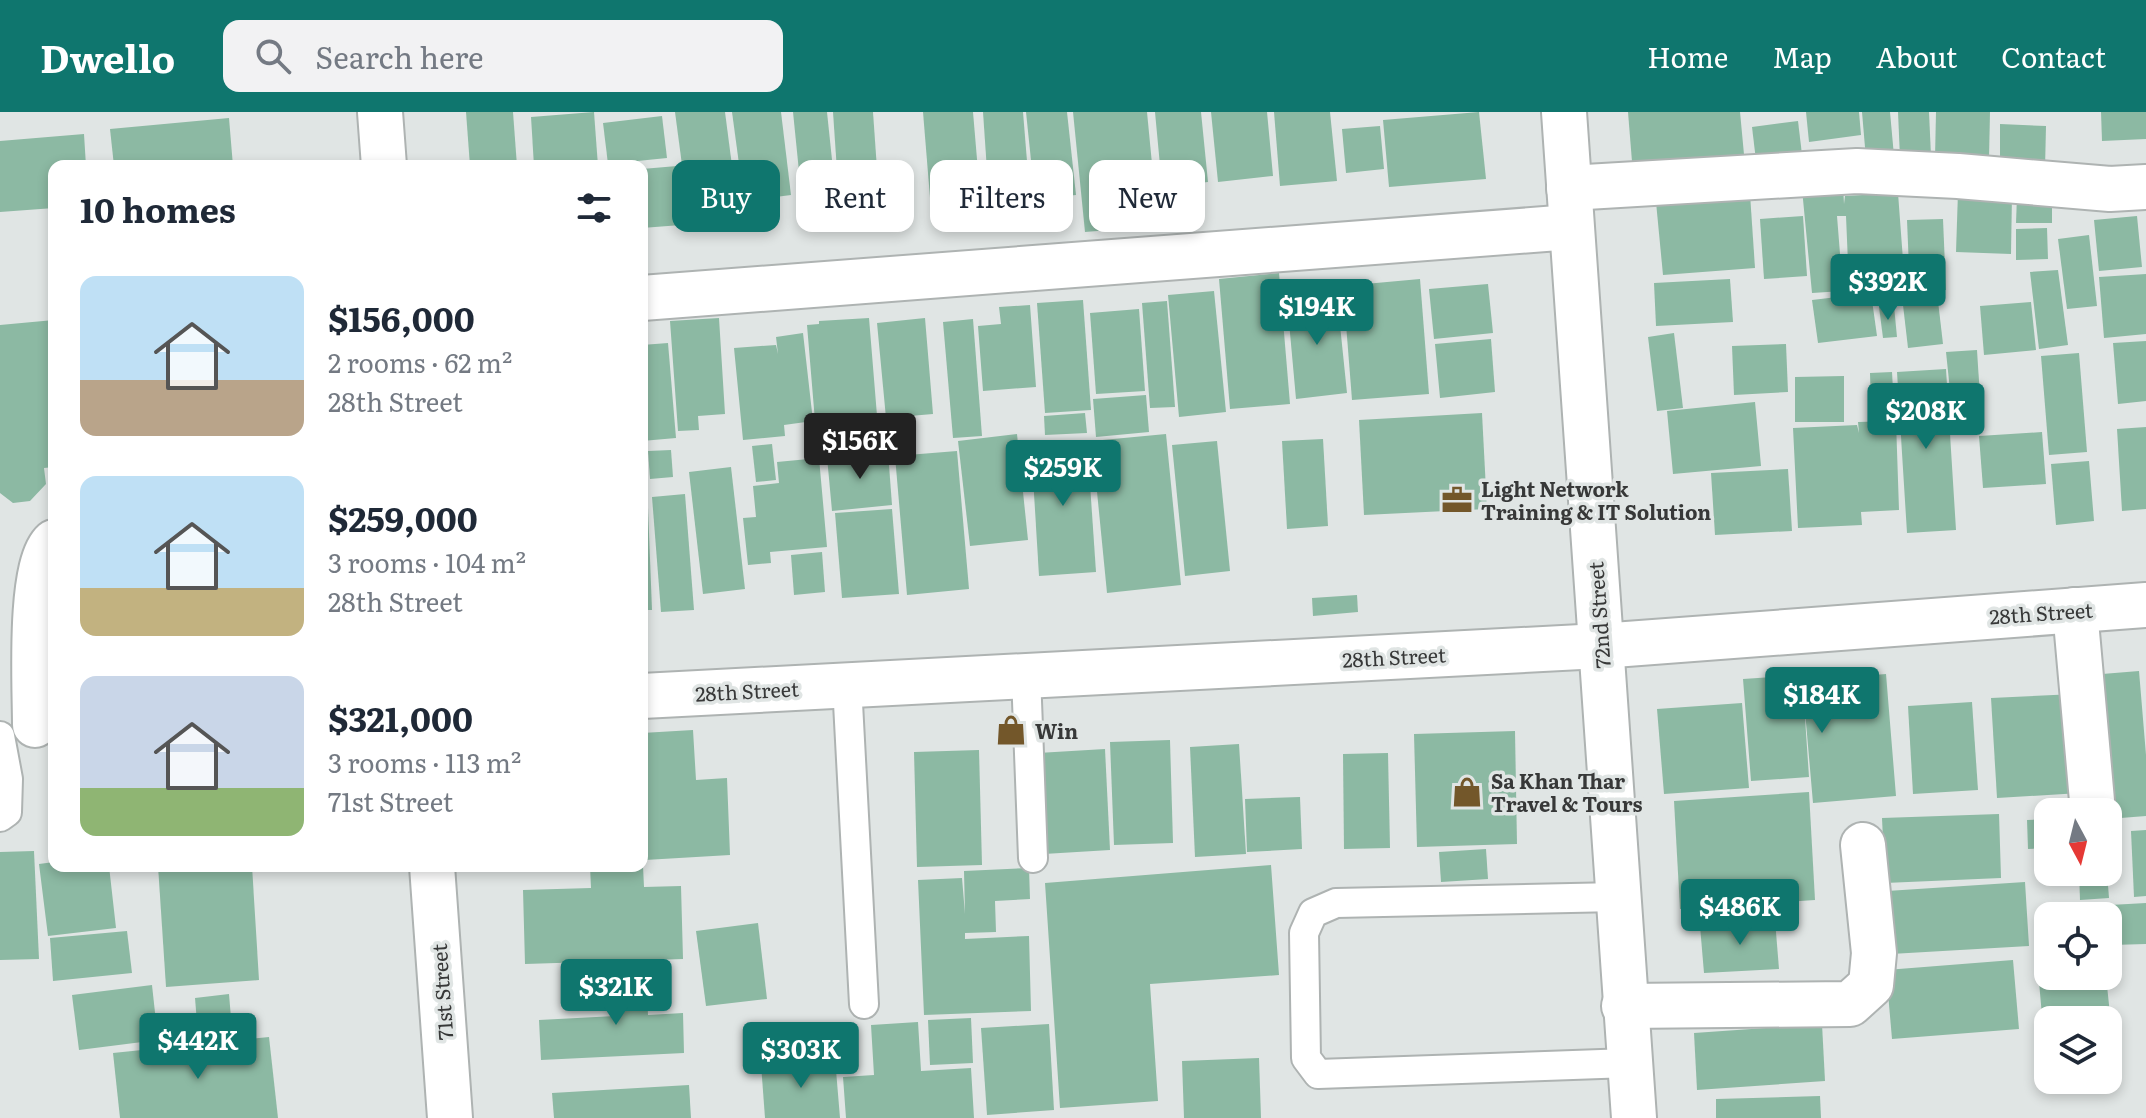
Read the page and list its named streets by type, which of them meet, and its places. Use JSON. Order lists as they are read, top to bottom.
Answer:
{
  "streets": {
    "street": ["28th Street", "72nd Street", "71st Street"]
  },
  "crossings": [
    ["28th Street", "72nd Street"]
  ],
  "places": {
    "office": ["Light Network Training & IT Solution"],
    "shop": ["Win", "Sa Khan Thar Travel & Tours"]
  },
  "north": "bottom",
  "page": {
    "header": "Dwello",
    "search": "Search here",
    "nav": [
      "Home",
      "Map",
      "About",
      "Contact"
    ],
    "chip": [
      "Buy",
      "Rent",
      "Filters",
      "New"
    ],
    "heading": "10 homes",
    "price": [
      "$392K",
      "$194K",
      "$208K",
      "$156K",
      "$259K",
      "$184K",
      "$486K",
      "$321K",
      "$442K",
      "$303K"
    ],
    "list": [
      {
        "name": "$156,000",
        "note": "2 rooms · 62 m² · 28th Street"
      },
      {
        "name": "$259,000",
        "note": "3 rooms · 104 m² · 28th Street"
      },
      {
        "name": "$321,000",
        "note": "3 rooms · 113 m² · 71st Street"
      }
    ]
  }
}
